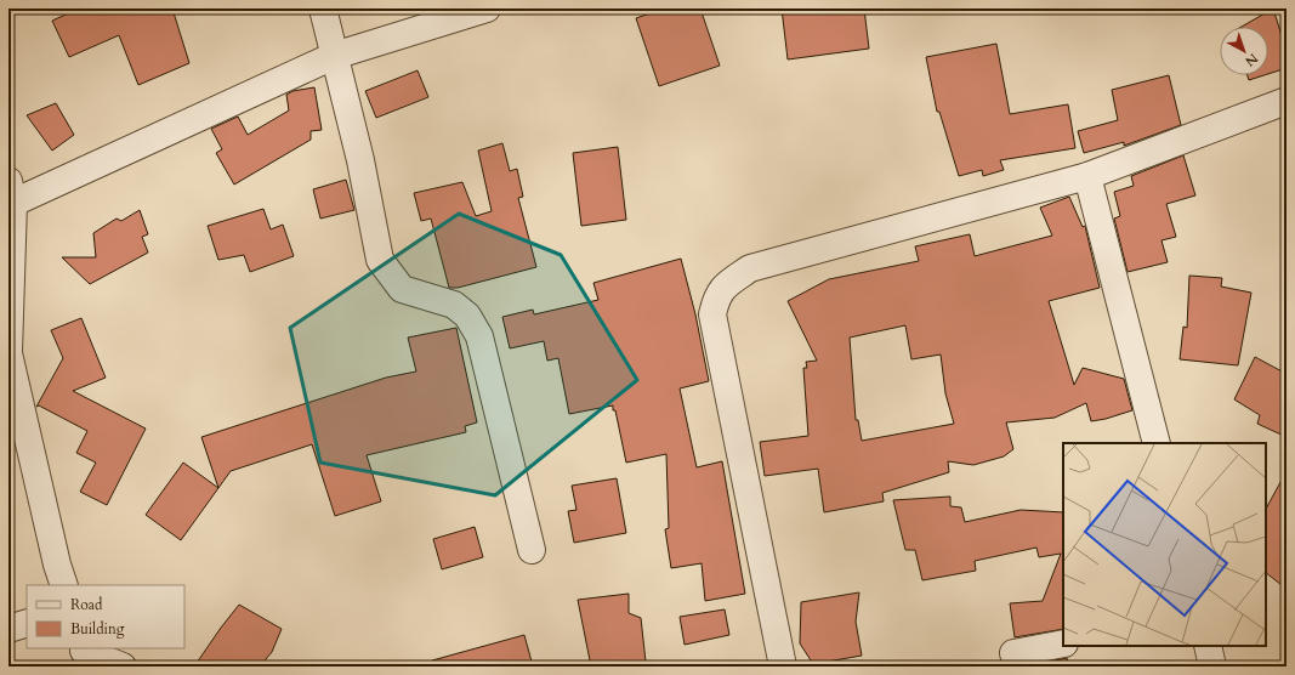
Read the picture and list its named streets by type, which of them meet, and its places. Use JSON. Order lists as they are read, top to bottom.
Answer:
{
  "legend": ["Road", "Building"],
  "north": "bottom right"
}
